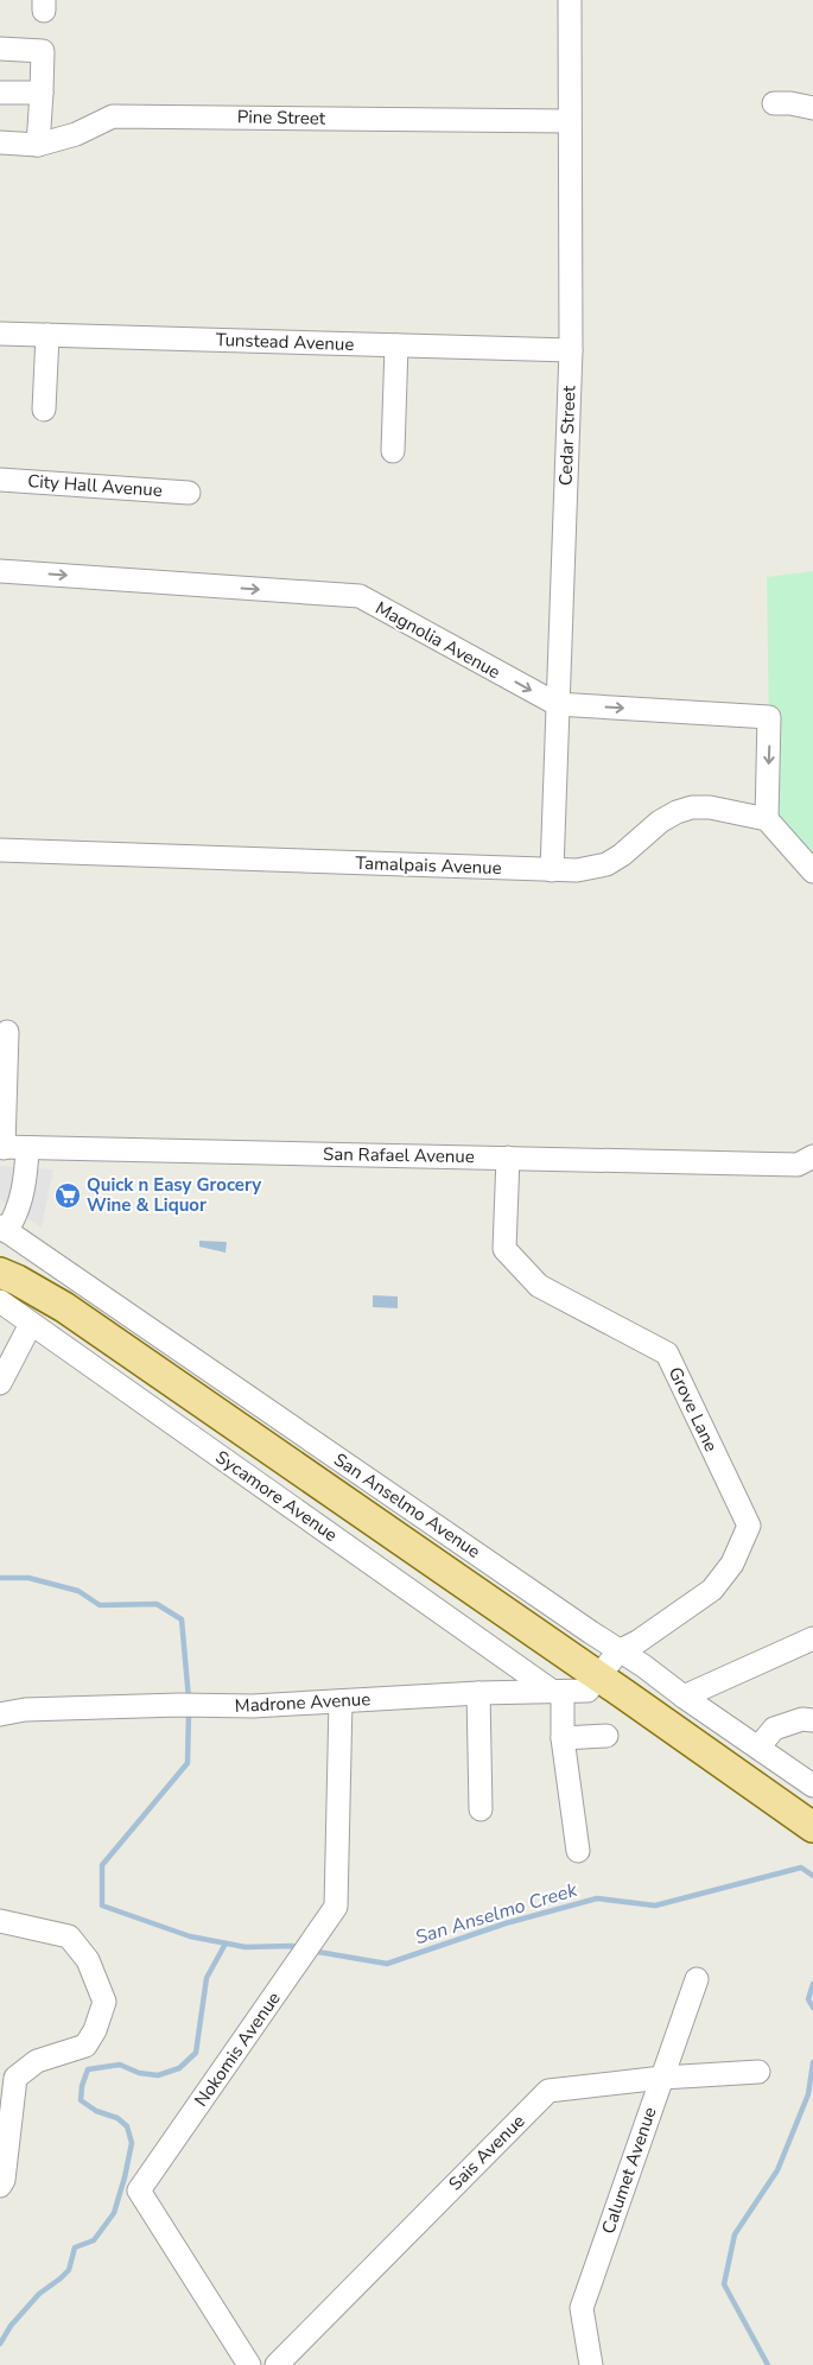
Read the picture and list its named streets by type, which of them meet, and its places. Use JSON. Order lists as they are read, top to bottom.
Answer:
{
  "streets": {
    "street": [
      "Pine Street",
      "Tunstead Avenue",
      "Cedar Street",
      "City Hall Avenue",
      "Magnolia Avenue",
      "Tamalpais Avenue",
      "San Rafael Avenue",
      "Grove Lane",
      "Sycamore Avenue",
      "San Anselmo Avenue",
      "Madrone Avenue",
      "Nokomis Avenue",
      "Sais Avenue",
      "Calumet Avenue"
    ]
  },
  "crossings": [
    ["Pine Street", "Cedar Street"],
    ["Tunstead Avenue", "Cedar Street"],
    ["Cedar Street", "Magnolia Avenue"],
    ["Cedar Street", "Tamalpais Avenue"],
    ["Magnolia Avenue", "Tamalpais Avenue"],
    ["San Rafael Avenue", "Grove Lane"],
    ["Grove Lane", "San Anselmo Avenue"],
    ["Grove Lane", "Madrone Avenue"],
    ["Sycamore Avenue", "Madrone Avenue"],
    ["Madrone Avenue", "Nokomis Avenue"],
    ["Sais Avenue", "Calumet Avenue"]
  ],
  "one_way": ["Magnolia Avenue"],
  "water": ["San Anselmo Creek"],
  "places": {
    "supermarket": ["Quick n Easy Grocery Wine & Liquor"]
  }
}
